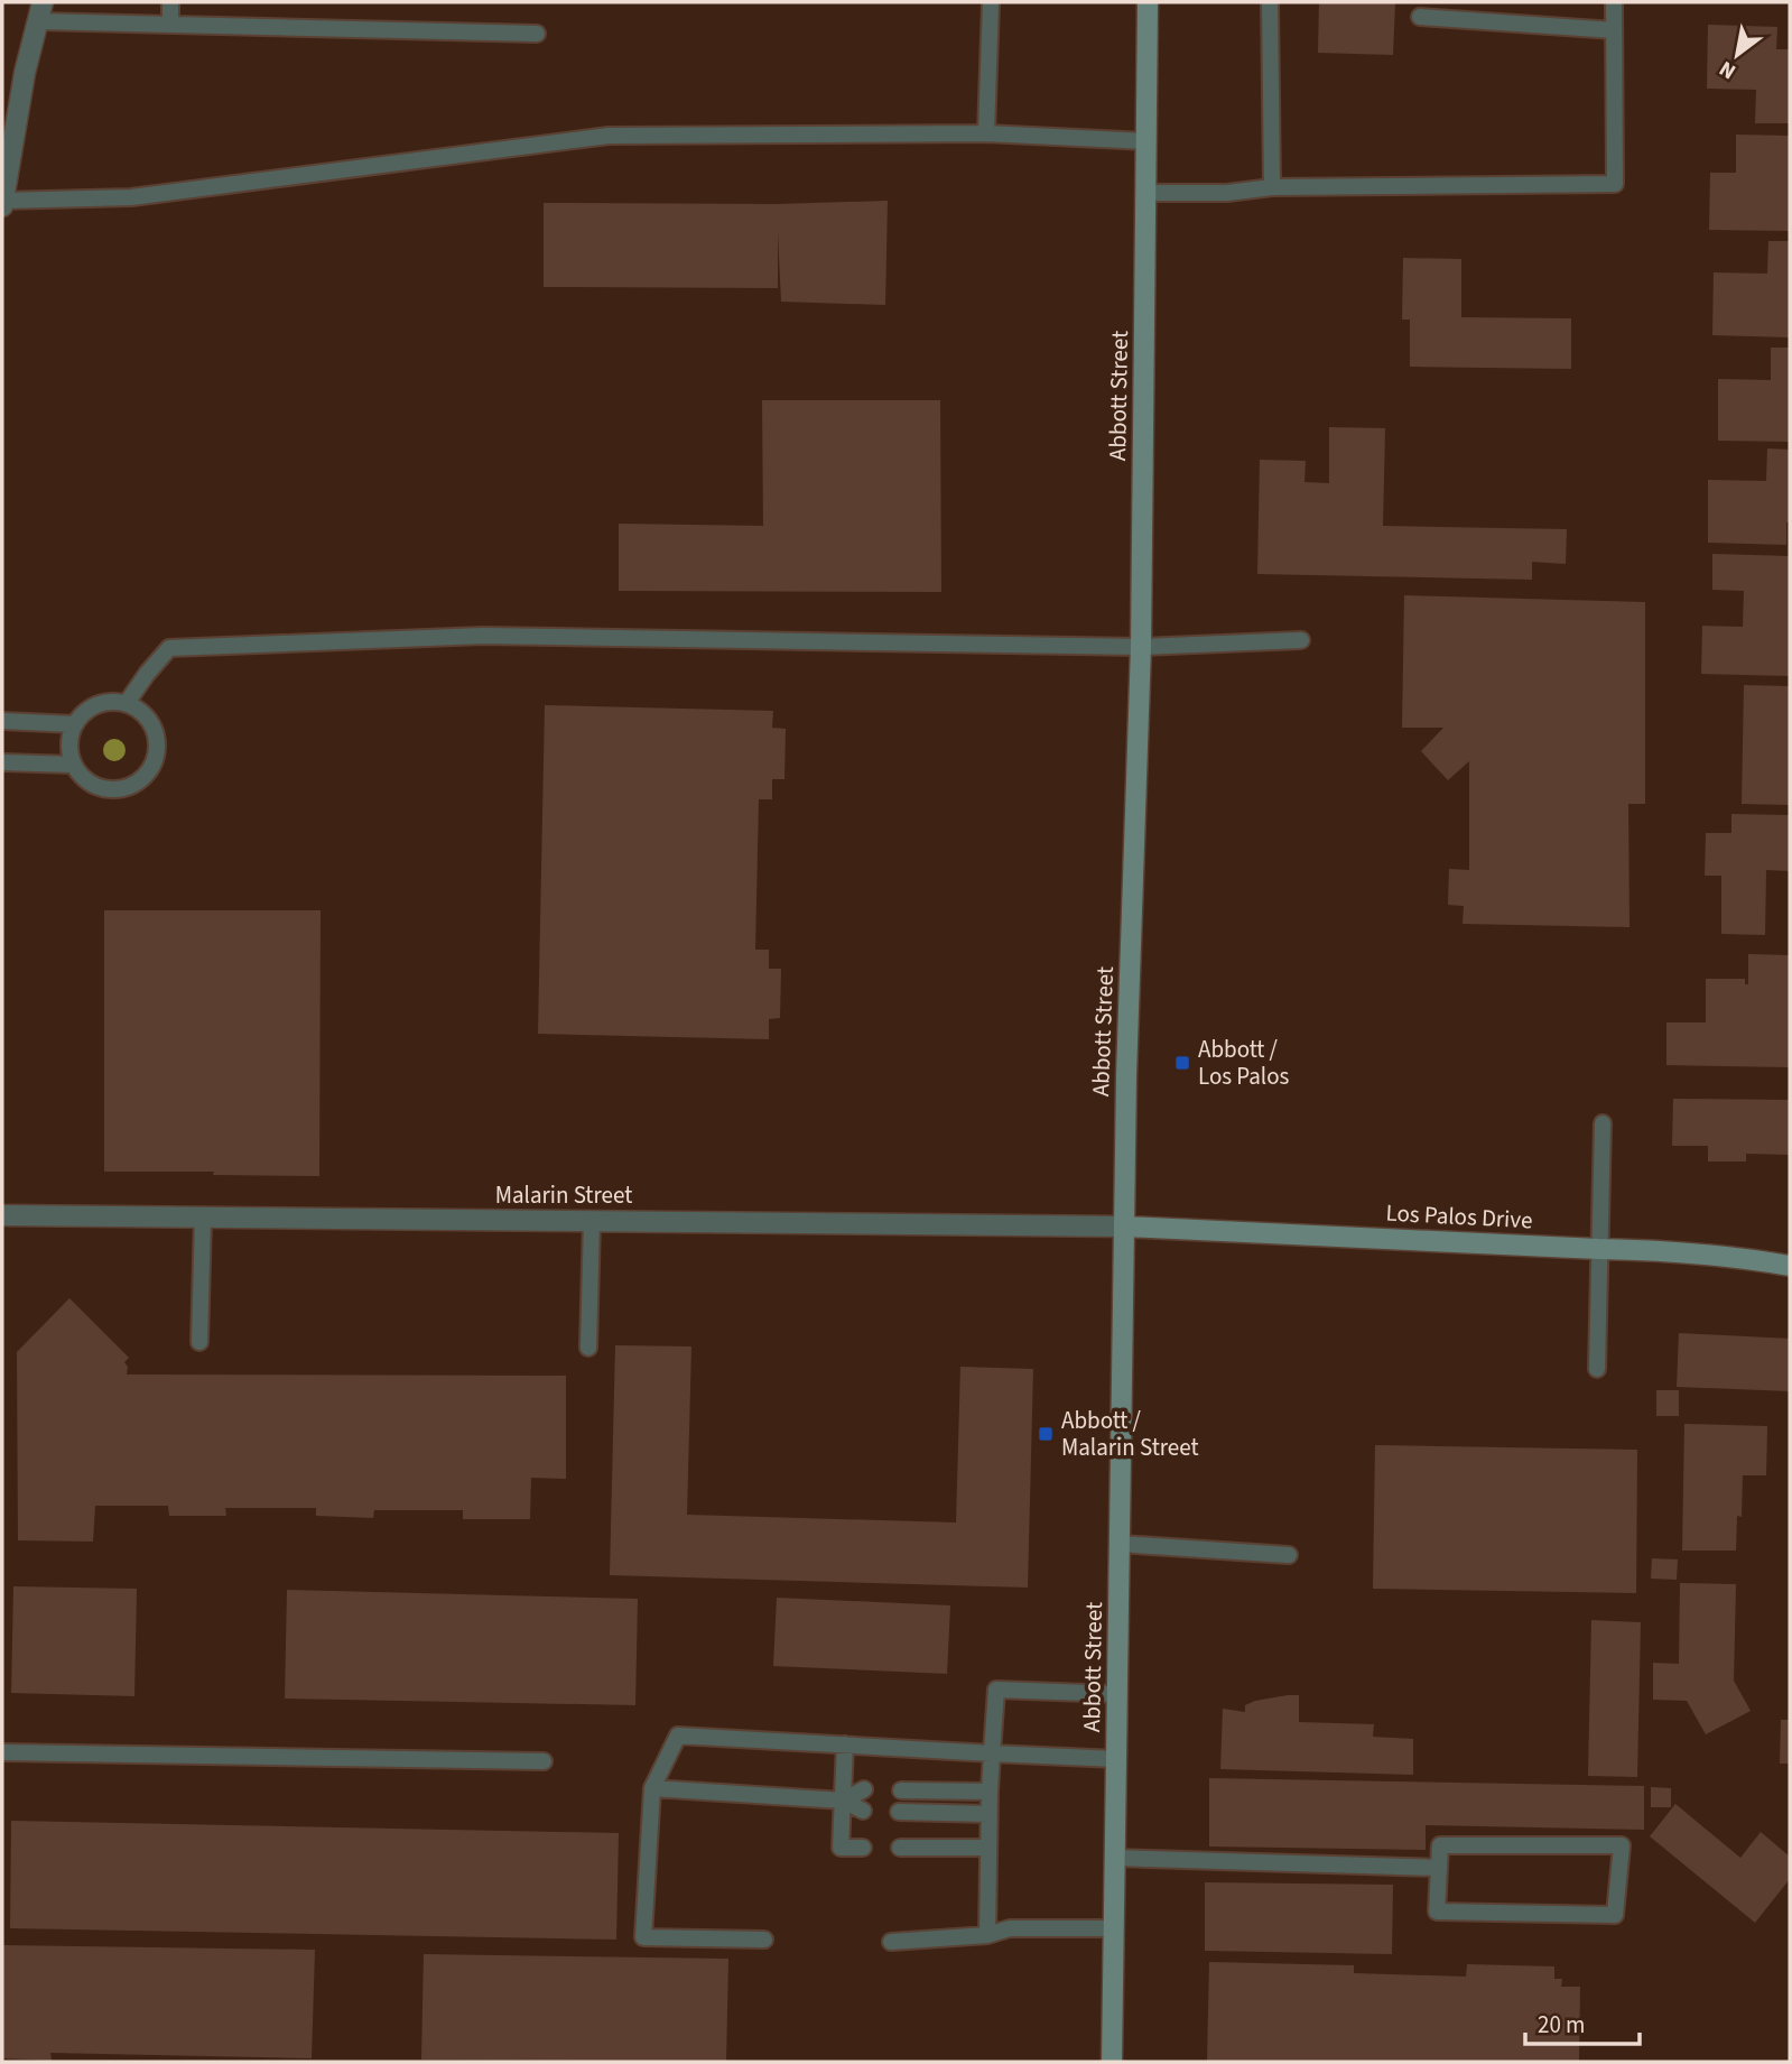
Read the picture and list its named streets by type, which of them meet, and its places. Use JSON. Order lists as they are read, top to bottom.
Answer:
{
  "streets": {
    "main road": ["Abbott Street", "Los Palos Drive"],
    "street": ["Malarin Street"]
  },
  "crossings": [
    ["Abbott Street", "Malarin Street"],
    ["Abbott Street", "Los Palos Drive"],
    ["Malarin Street", "Los Palos Drive"]
  ],
  "places": {
    "transit": ["Abbott / Los Palos", "Abbott / Malarin Street"]
  },
  "scale_bar": "20 m",
  "north": "bottom left"
}
